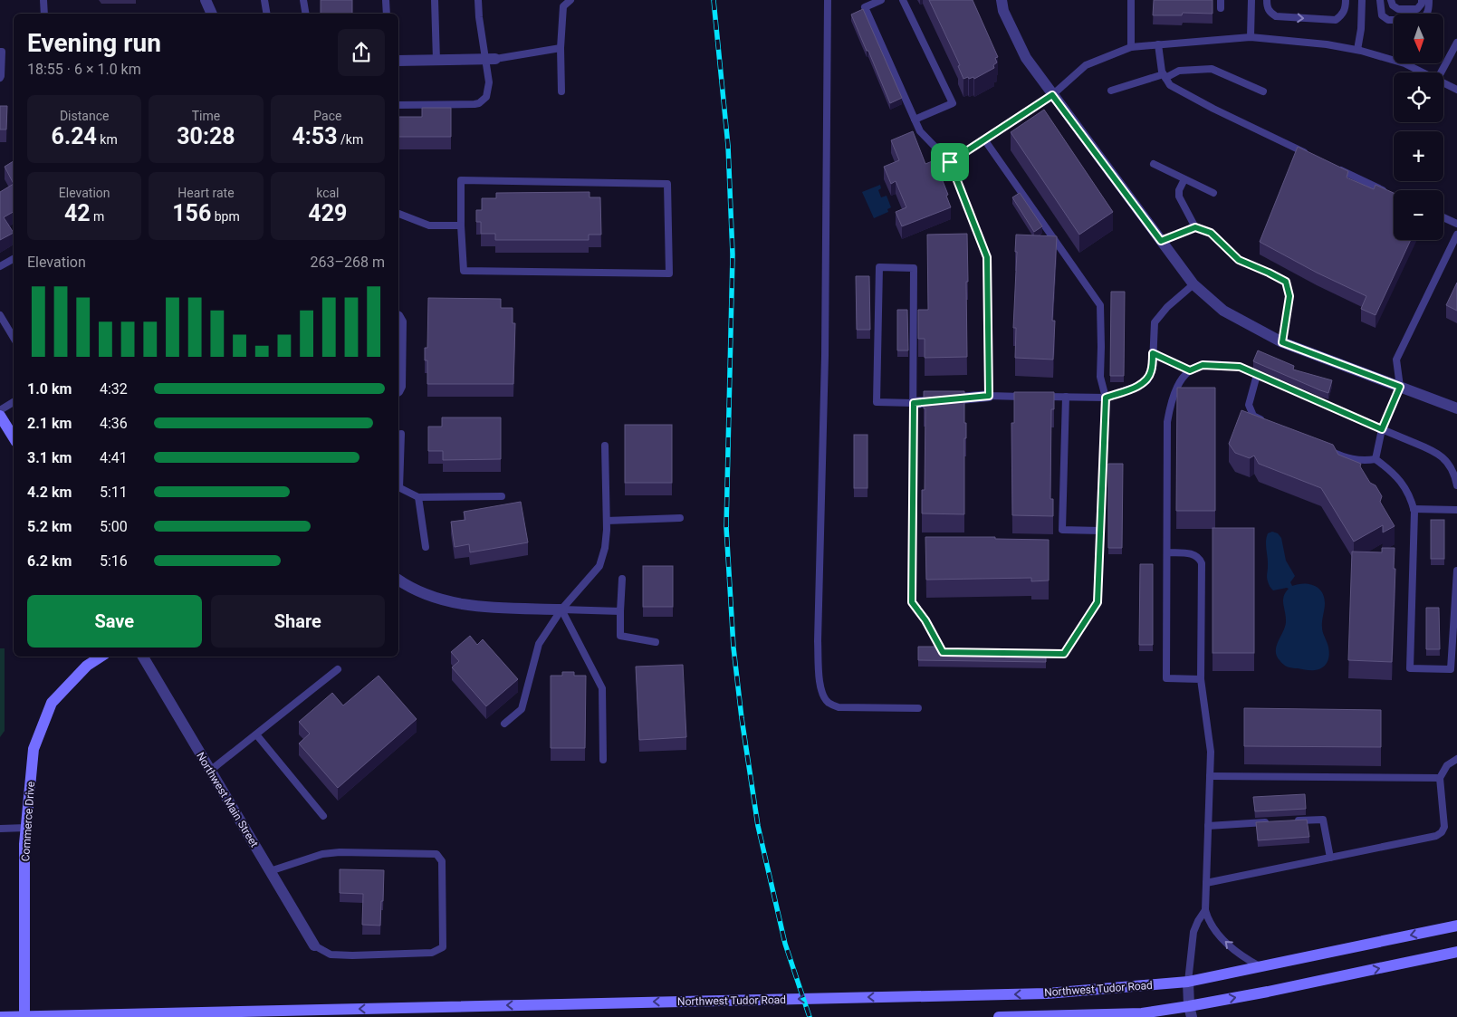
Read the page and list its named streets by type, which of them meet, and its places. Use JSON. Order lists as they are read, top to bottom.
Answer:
{
  "streets": {
    "street": ["Northwest Main Street", "Commerce Drive", "Northwest Tudor Road"]
  },
  "crossings": [
    ["Commerce Drive", "Northwest Tudor Road"]
  ],
  "north": "bottom",
  "page": {
    "map_buttons": ["+", "−"],
    "heading": ["Evening run", "18:55 · 6 × 1.0 km"],
    "stats": [
      ["Distance", "6.24 km"],
      ["Time", "30:28"],
      ["Pace", "4:53 /km"],
      ["Elevation", "42 m"],
      ["Heart rate", "156 bpm"],
      ["kcal", "429"]
    ],
    "chart": ["Elevation", "263–268 m"],
    "list": [
      {
        "name": "1.0 km",
        "note": "4:32"
      },
      {
        "name": "2.1 km",
        "note": "4:36"
      },
      {
        "name": "3.1 km",
        "note": "4:41"
      },
      {
        "name": "4.2 km",
        "note": "5:11"
      },
      {
        "name": "5.2 km",
        "note": "5:00"
      },
      {
        "name": "6.2 km",
        "note": "5:16"
      }
    ],
    "buttons": ["Save", "Share"]
  }
}
